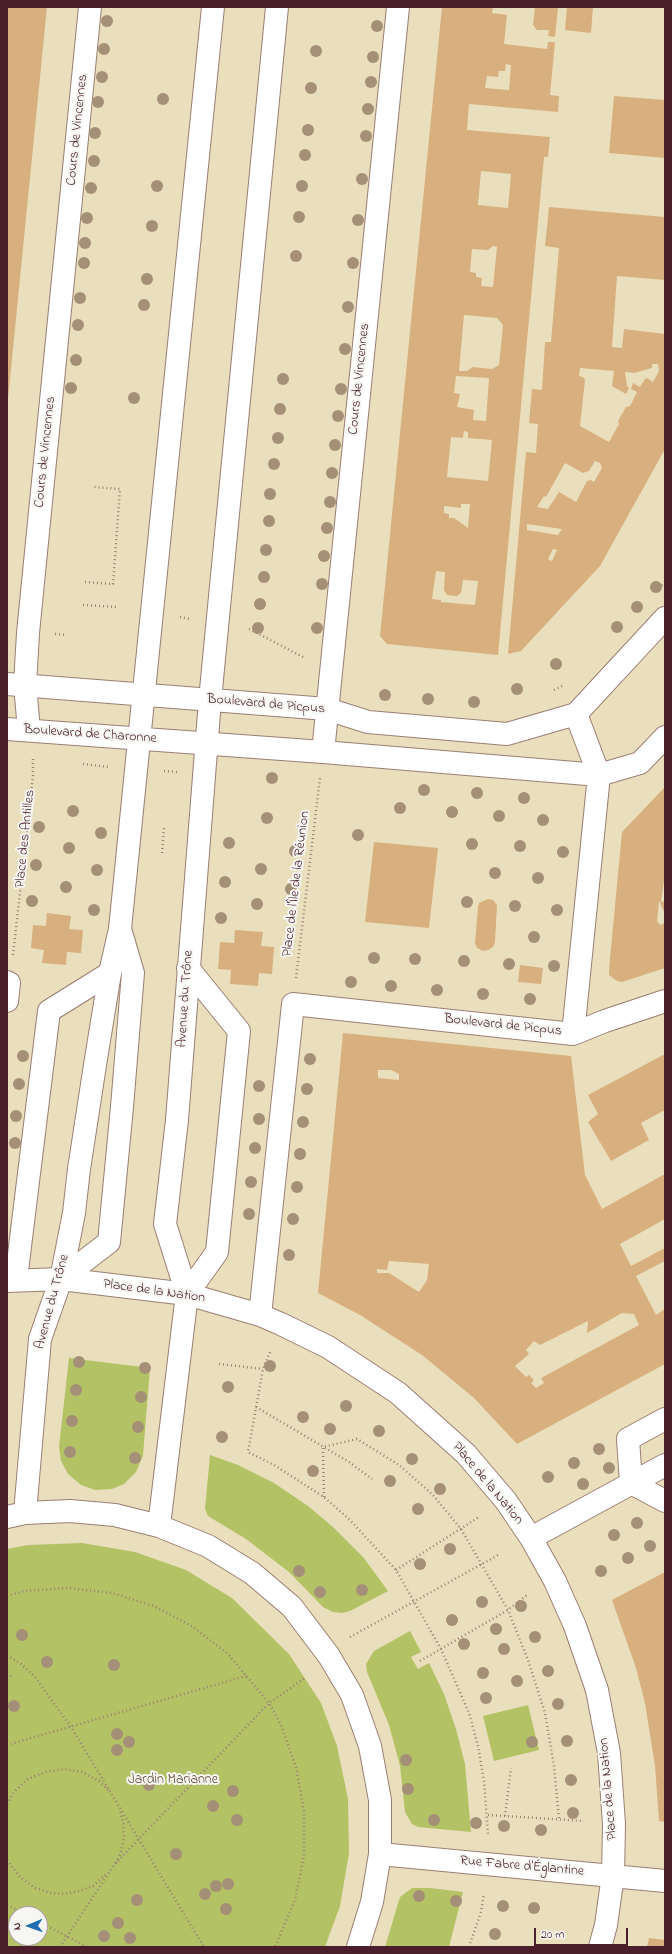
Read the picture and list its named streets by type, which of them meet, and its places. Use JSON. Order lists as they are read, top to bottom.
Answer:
{
  "streets": {
    "main road": [
      "Cours de Vincennes",
      "Boulevard de Picpus",
      "Boulevard de Charonne",
      "Avenue du Trône",
      "Place de la Nation",
      "Rue Fabre d'Églantine"
    ],
    "path": ["Place des Antilles", "Place de l'Île de la Réunion"]
  },
  "crossings": [
    ["Cours de Vincennes", "Boulevard de Picpus"],
    ["Cours de Vincennes", "Boulevard de Charonne"],
    ["Cours de Vincennes", "Place de l'Île de la Réunion"],
    ["Boulevard de Picpus", "Place de l'Île de la Réunion"],
    ["Boulevard de Picpus", "Avenue du Trône"],
    ["Boulevard de Charonne", "Avenue du Trône"],
    ["Avenue du Trône", "Place de la Nation"],
    ["Place de la Nation", "Rue Fabre d'Églantine"]
  ],
  "parks": ["Jardin Marianne"],
  "scale_bar": "20 m",
  "north": "left"
}
